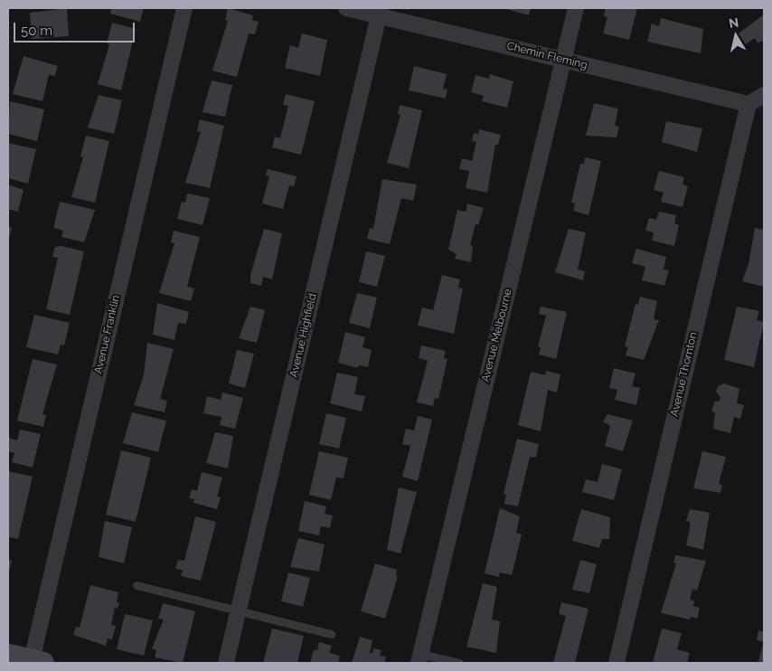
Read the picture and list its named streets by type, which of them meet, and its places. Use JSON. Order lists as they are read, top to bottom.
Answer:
{
  "streets": {
    "street": [
      "Chemin Fleming",
      "Avenue Franklin",
      "Avenue Highfield",
      "Avenue Melbourne",
      "Avenue Thornton"
    ]
  },
  "crossings": [
    ["Chemin Fleming", "Avenue Highfield"],
    ["Chemin Fleming", "Avenue Melbourne"],
    ["Chemin Fleming", "Avenue Thornton"]
  ],
  "scale_bar": "50 m",
  "north": "top"
}
